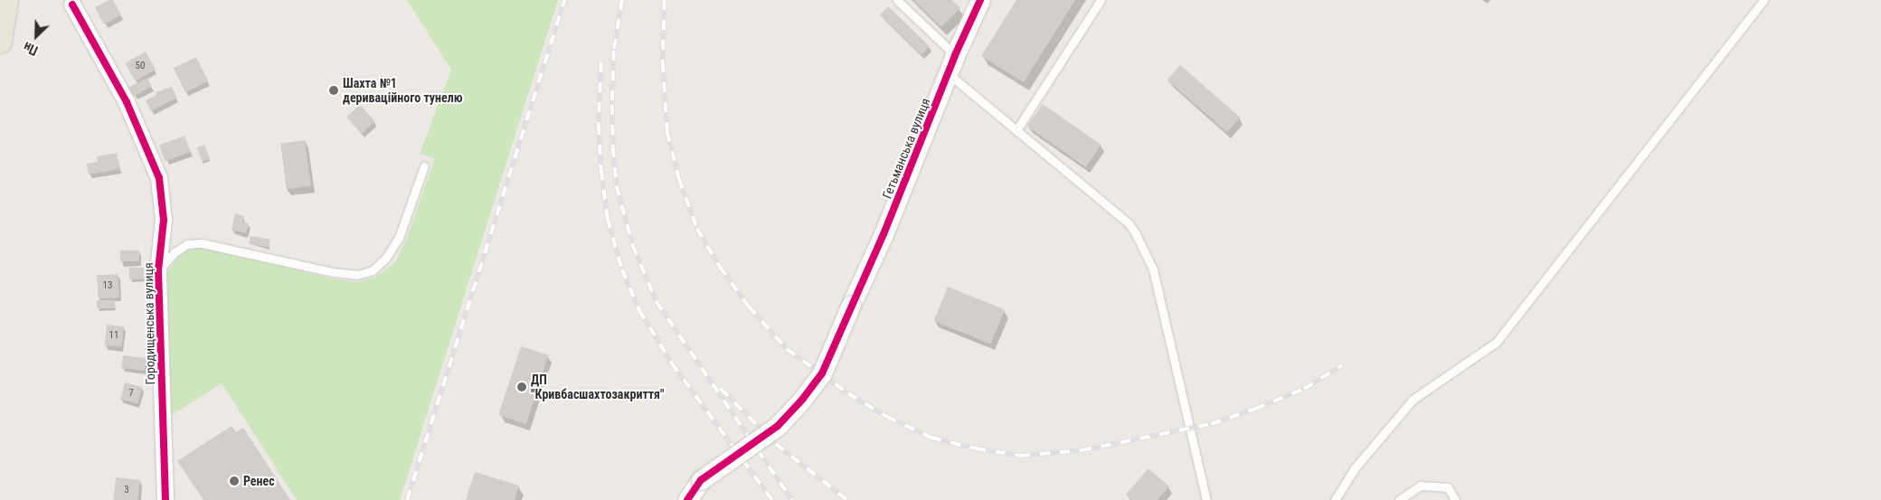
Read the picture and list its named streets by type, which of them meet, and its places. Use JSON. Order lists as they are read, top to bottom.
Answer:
{
  "streets": {
    "street": ["Гетьманська вулиця", "Городищенська вулиця"]
  },
  "places": ["Шахта №1 дериваційного тунелю", "ДП \"Кривбасшахтозакриття\"", "Ренес"],
  "house_numbers": [
    "50",
    "13",
    "11",
    "7",
    "3"
  ],
  "north": "bottom left"
}
